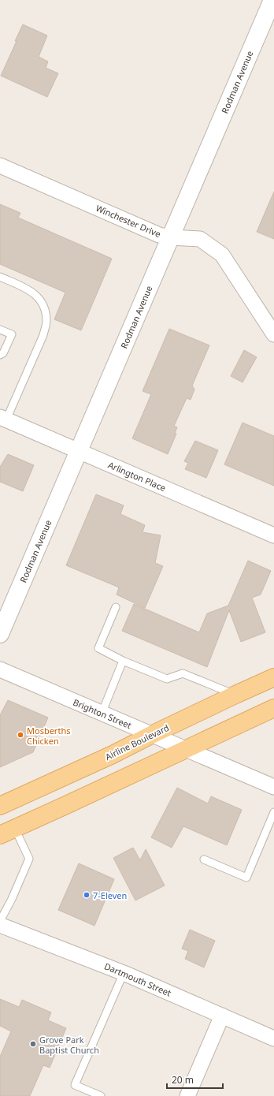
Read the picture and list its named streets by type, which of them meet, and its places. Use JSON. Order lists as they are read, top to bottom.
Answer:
{
  "streets": {
    "main road": ["Airline Boulevard"],
    "street": [
      "Rodman Avenue",
      "Winchester Drive",
      "Arlington Place",
      "Brighton Street",
      "Dartmouth Street"
    ]
  },
  "crossings": [
    ["Rodman Avenue", "Winchester Drive"],
    ["Rodman Avenue", "Arlington Place"],
    ["Brighton Street", "Airline Boulevard"]
  ],
  "places": ["Mosberths Chicken", "7-Eleven", "Grove Park Baptist Church"],
  "scale_bar": "20 m"
}
